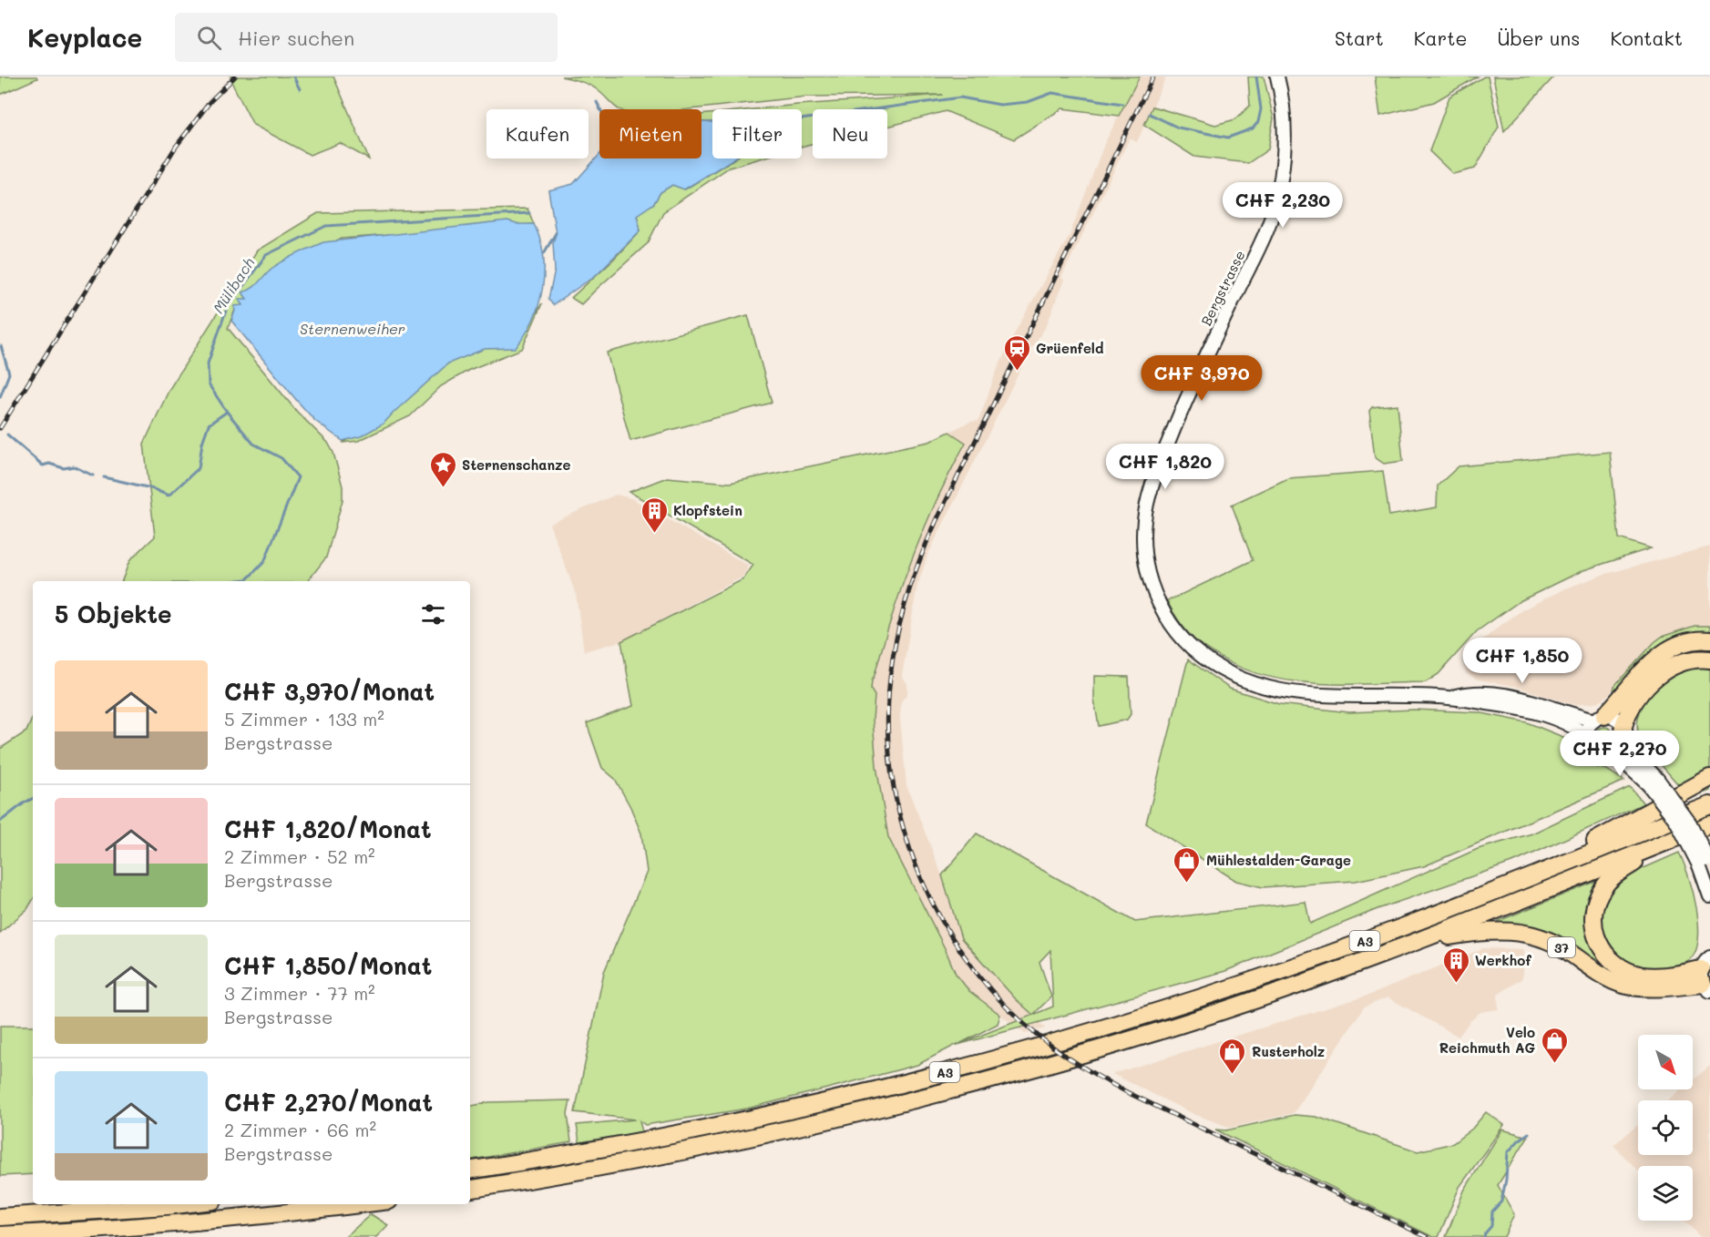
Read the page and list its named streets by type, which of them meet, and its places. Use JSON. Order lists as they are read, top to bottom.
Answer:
{
  "streets": {
    "highway": ["A3", "37"],
    "main road": ["Bergstrasse"]
  },
  "crossings": [
    ["A3", "37"]
  ],
  "water": ["Mülibach", "Sternenweiher"],
  "places": {
    "station": ["Grüenfeld"],
    "place": ["Sternenschanze"],
    "building": ["Klopfstein", "Werkhof"],
    "shop": ["Mühlestalden-Garage", "Velo Reichmuth AG", "Rusterholz"]
  },
  "north": "bottom right",
  "page": {
    "header": "Keyplace",
    "search": "Hier suchen",
    "nav": [
      "Start",
      "Karte",
      "Über uns",
      "Kontakt"
    ],
    "chip": [
      "Kaufen",
      "Mieten",
      "Filter",
      "Neu"
    ],
    "price": [
      "CHF 2,230",
      "CHF 3,970",
      "CHF 1,820",
      "CHF 1,850",
      "CHF 2,270"
    ],
    "heading": "5 Objekte",
    "list": [
      {
        "name": "CHF 3,970/Monat",
        "note": "5 Zimmer · 133 m² · Bergstrasse"
      },
      {
        "name": "CHF 1,820/Monat",
        "note": "2 Zimmer · 52 m² · Bergstrasse"
      },
      {
        "name": "CHF 1,850/Monat",
        "note": "3 Zimmer · 77 m² · Bergstrasse"
      },
      {
        "name": "CHF 2,270/Monat",
        "note": "2 Zimmer · 66 m² · Bergstrasse"
      }
    ]
  }
}
